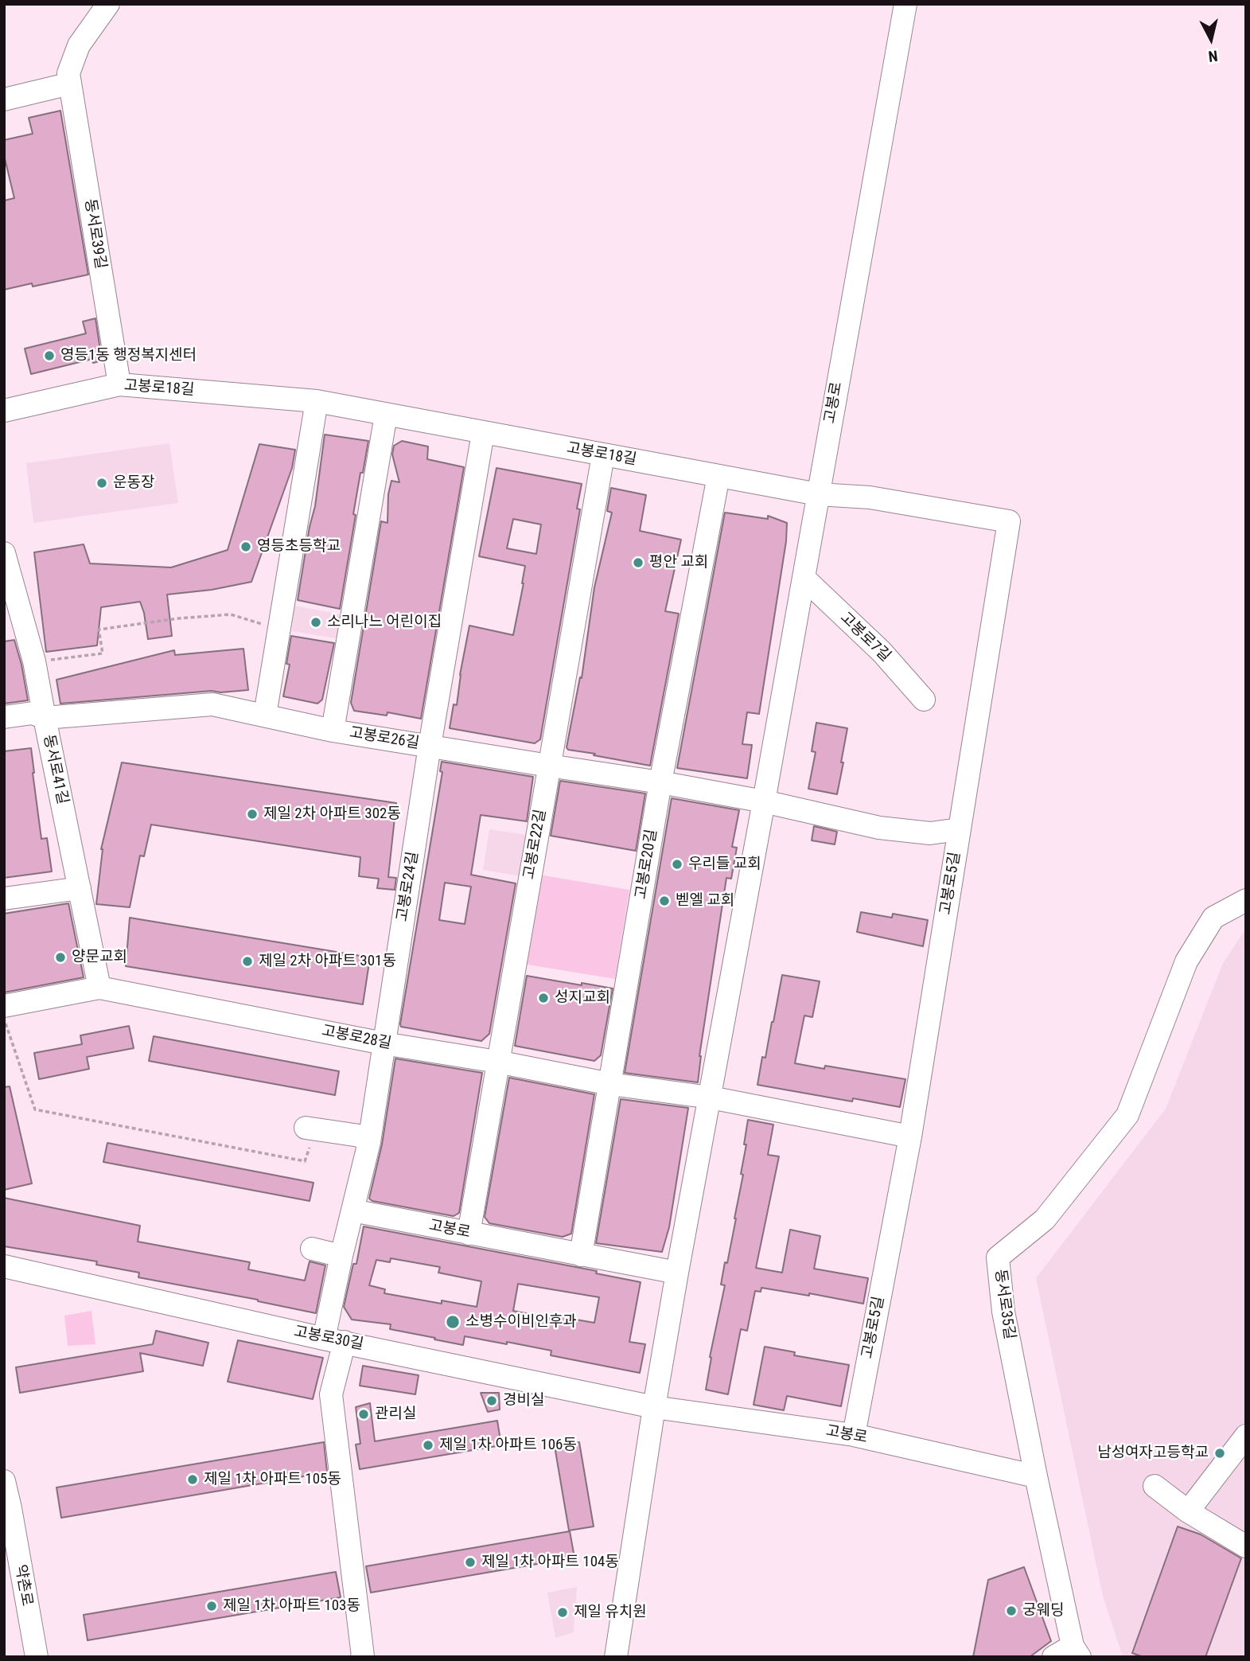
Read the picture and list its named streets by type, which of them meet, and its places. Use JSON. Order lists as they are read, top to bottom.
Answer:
{
  "streets": {
    "street": [
      "동서로39길",
      "고봉로18길",
      "고봉로",
      "고봉로7길",
      "고봉로26길",
      "동서로41길",
      "고봉로22길",
      "고봉로20길",
      "고봉로5길",
      "고봉로24길",
      "고봉로28길",
      "동서로35길",
      "고봉로30길",
      "약촌로"
    ]
  },
  "crossings": [
    ["동서로39길", "고봉로18길"],
    ["고봉로18길", "고봉로"],
    ["고봉로18길", "고봉로22길"],
    ["고봉로18길", "고봉로20길"],
    ["고봉로18길", "고봉로5길"],
    ["고봉로18길", "고봉로24길"],
    ["고봉로", "고봉로7길"],
    ["고봉로", "고봉로26길"],
    ["고봉로", "고봉로22길"],
    ["고봉로", "고봉로20길"],
    ["고봉로", "고봉로5길"],
    ["고봉로", "고봉로24길"],
    ["고봉로", "고봉로28길"],
    ["고봉로", "동서로35길"],
    ["고봉로", "고봉로30길"],
    ["고봉로26길", "동서로41길"],
    ["고봉로26길", "고봉로22길"],
    ["고봉로26길", "고봉로20길"],
    ["고봉로26길", "고봉로24길"],
    ["동서로41길", "고봉로28길"],
    ["고봉로22길", "고봉로28길"],
    ["고봉로20길", "고봉로28길"],
    ["고봉로24길", "고봉로28길"],
    ["고봉로24길", "고봉로30길"]
  ],
  "places": [
    "영등1동 행정복지센터",
    "운동장",
    "영등초등학교",
    "평안 교회",
    "소리나느 어린이집",
    "제일 2차 아파트 302동",
    "우리들 교회",
    "벧엘 교회",
    "양문교회",
    "제일 2차 아파트 301동",
    "성지교회",
    "소병수이비인후과",
    "경비실",
    "관리실",
    "제일 1차 아파트 106동",
    "남성여자고등학교",
    "제일 1차 아파트 105동",
    "제일 1차 아파트 104동",
    "제일 1차 아파트 103동",
    "궁웨딩",
    "제일 유치원"
  ],
  "north": "bottom"
}
